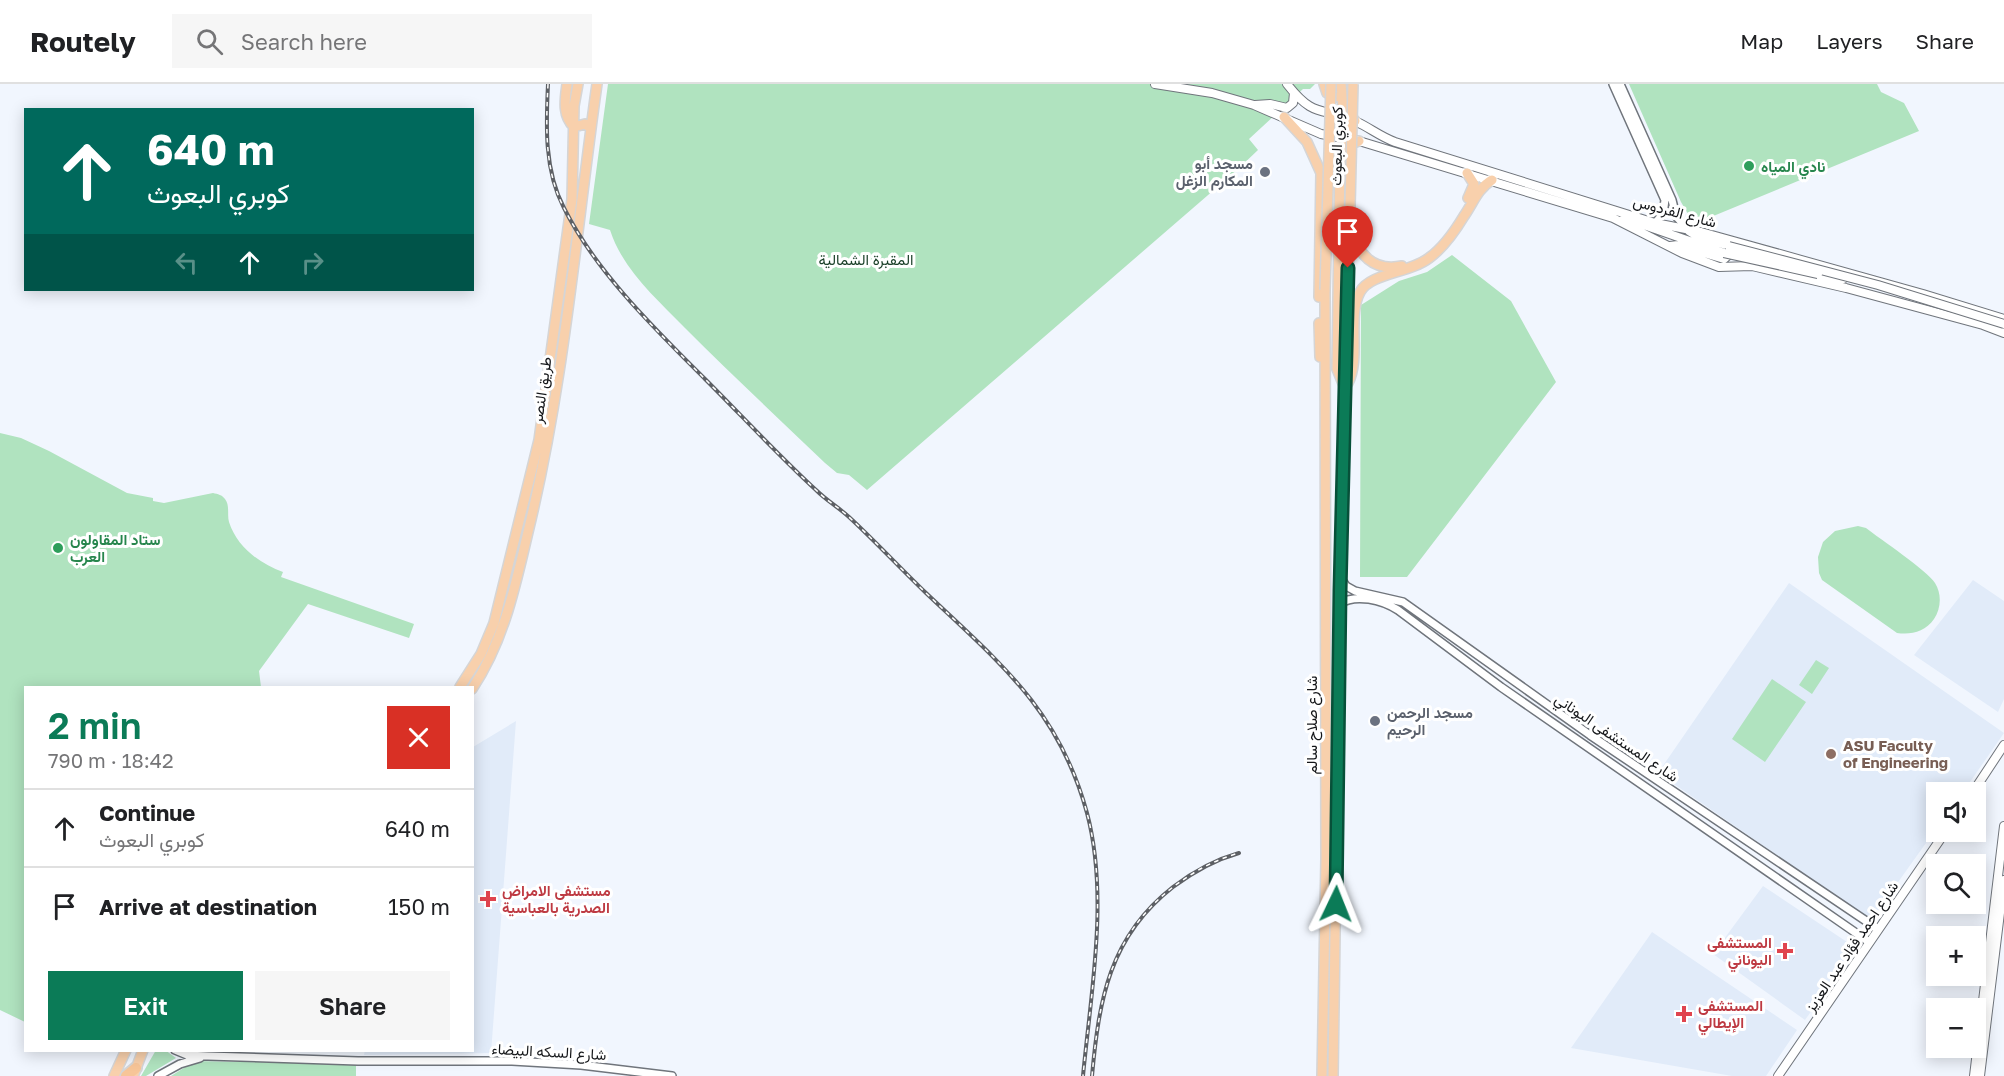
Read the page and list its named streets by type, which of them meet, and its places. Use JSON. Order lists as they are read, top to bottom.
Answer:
{
  "streets": {
    "highway": ["كوبري البعوث", "طريق النصر", "شارع صلاح سالم"],
    "main road": ["شارع الفردوس", "شارع احمد فؤاد عبد العزيز"],
    "street": ["شارع المستشفى اليوناني", "شارع السكه البيضاء"]
  },
  "crossings": [
    ["كوبري البعوث", "شارع صلاح سالم"],
    ["شارع صلاح سالم", "شارع المستشفى اليوناني"],
    ["شارع المستشفى اليوناني", "شارع احمد فؤاد عبد العزيز"]
  ],
  "parks": ["المقبرة الشمالية"],
  "places": {
    "other": [
      "نادي المياه",
      "مسجد أبو المكارم الزغل",
      "ستاد المقاولون العرب",
      "مسجد الرحمن الرحيم",
      "ASU Faculty of Engineering"
    ],
    "health": ["مستشفى الامراض الصدرية بالعباسية", "المستشفى اليوناني", "المستشفى الإيطالي"]
  },
  "page": {
    "header": "Routely",
    "search": "Search here",
    "nav": ["Map", "Layers", "Share"],
    "turn": ["640 m", "كوبري البعوث"],
    "heading": ["2 min", "790 m · 18:42"],
    "map_buttons": ["+", "−"],
    "list": [
      {
        "name": "Continue",
        "note": "كوبري البعوث",
        "value": "640 m"
      },
      {
        "name": "Arrive at destination",
        "value": "150 m"
      }
    ],
    "buttons": ["Exit", "Share"]
  }
}
